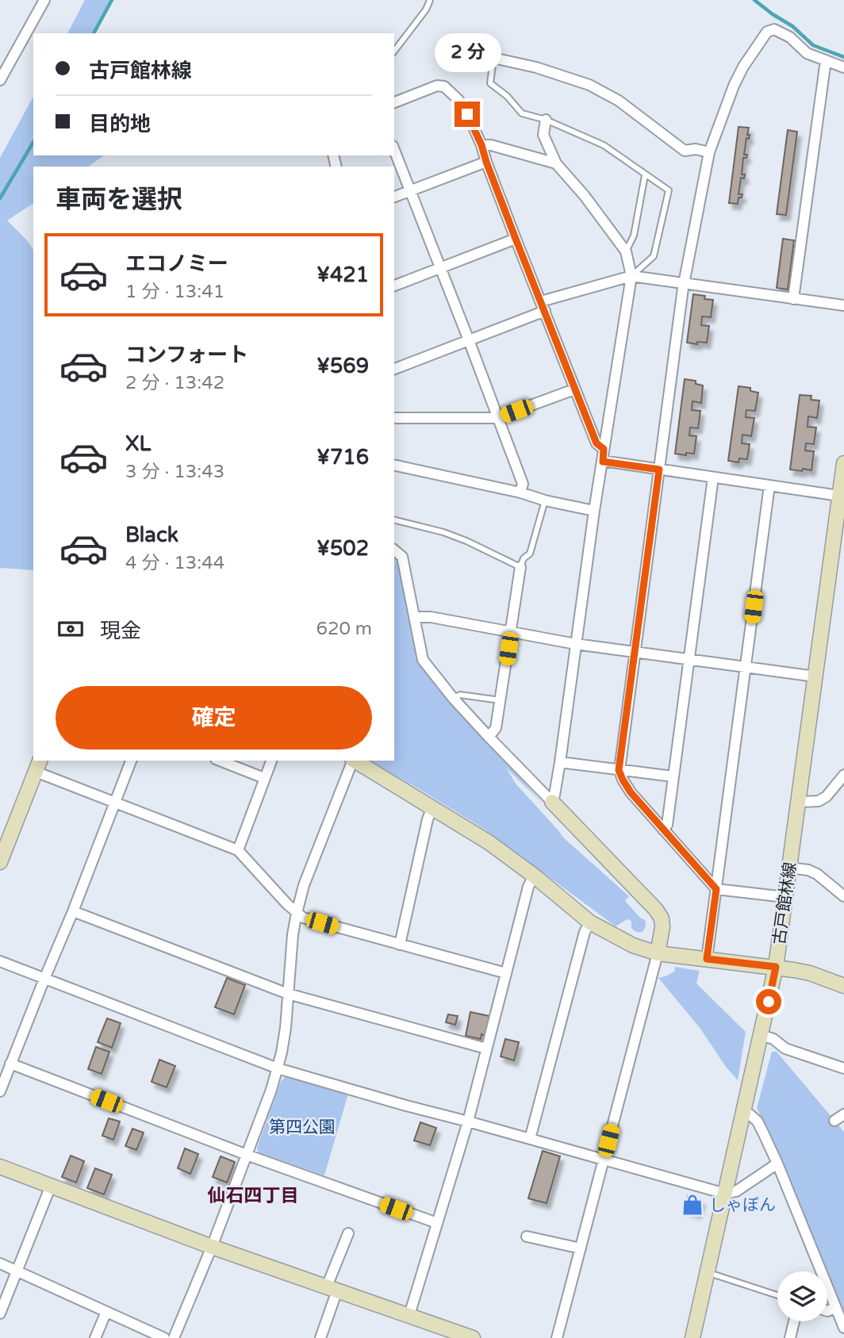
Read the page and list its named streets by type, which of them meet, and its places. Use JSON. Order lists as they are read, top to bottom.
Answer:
{
  "streets": {
    "street": ["古戸館林線"]
  },
  "districts": ["仙石四丁目"],
  "parks": ["第四公園"],
  "places": {
    "shop": ["しゃぼん"]
  },
  "page": {
    "bubble": "2 分",
    "banner": ["古戸館林線", "目的地"],
    "heading": "車両を選択",
    "list": [
      {
        "name": "エコノミー",
        "note": "1 分 · 13:41",
        "value": "¥421"
      },
      {
        "name": "コンフォート",
        "note": "2 分 · 13:42",
        "value": "¥569"
      },
      {
        "name": "XL",
        "note": "3 分 · 13:43",
        "value": "¥716"
      },
      {
        "name": "Black",
        "note": "4 分 · 13:44",
        "value": "¥502"
      }
    ],
    "pay": ["現金", "620 m"],
    "buttons": "確定"
  }
}
